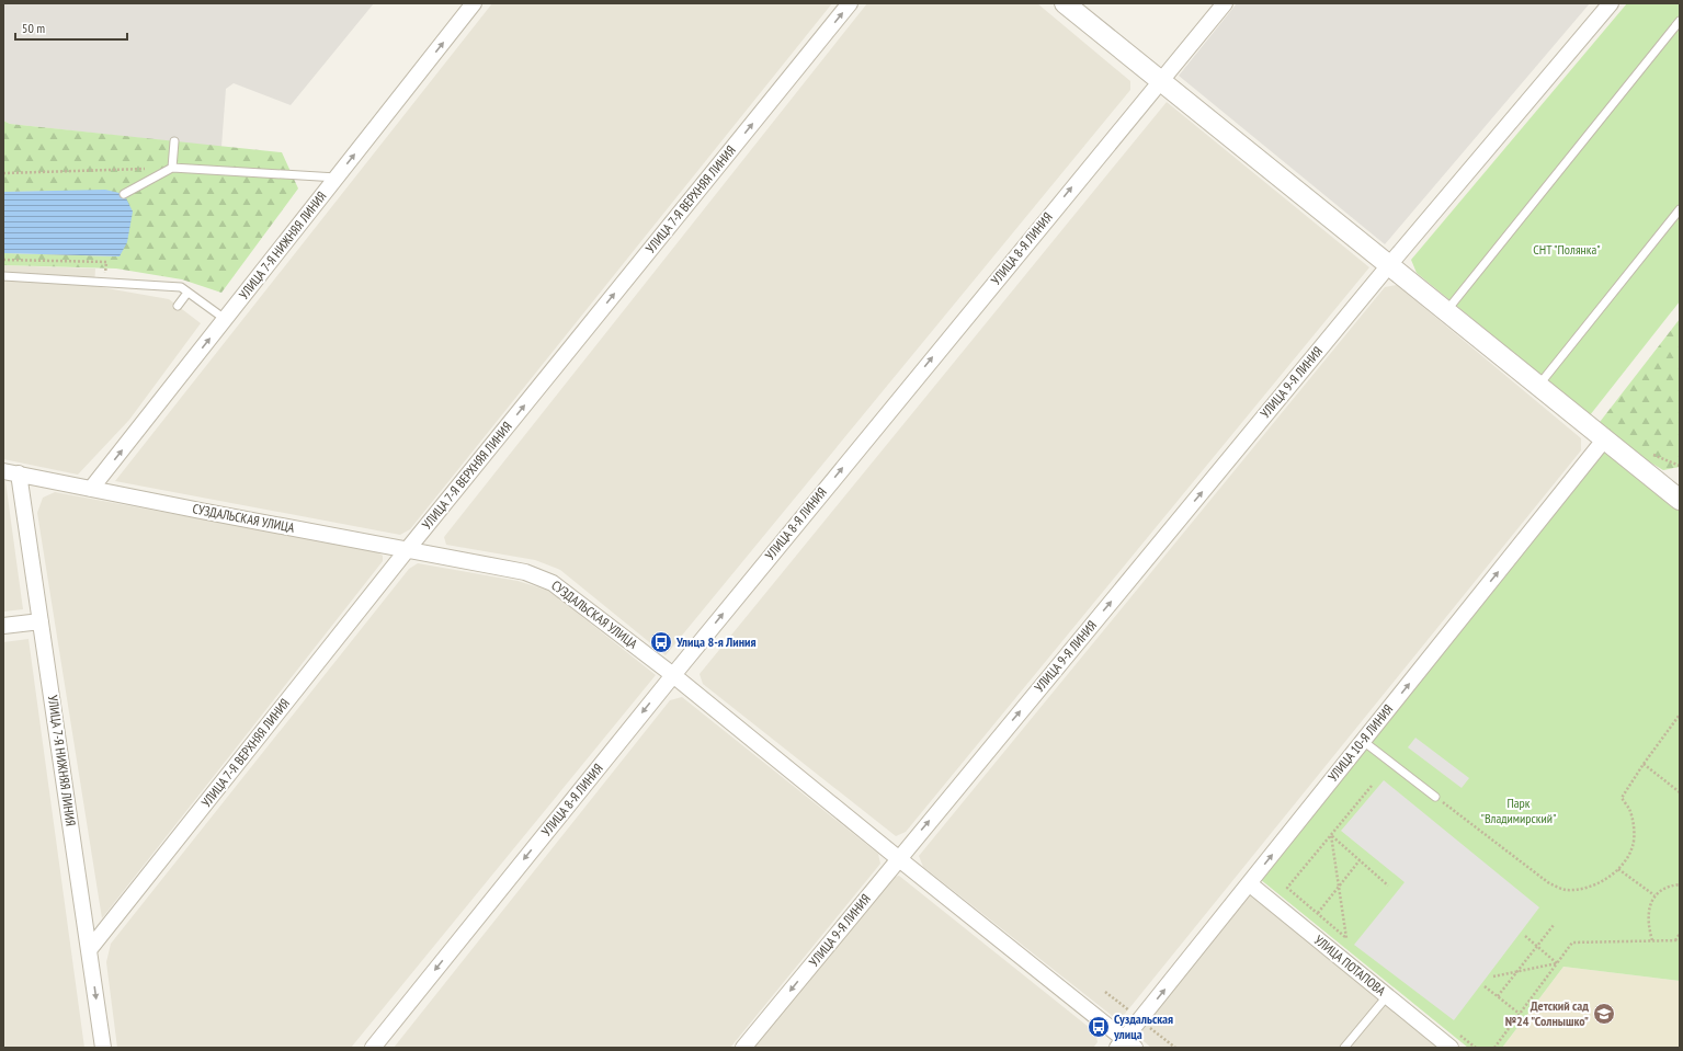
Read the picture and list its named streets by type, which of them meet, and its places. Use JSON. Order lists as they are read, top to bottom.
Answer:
{
  "streets": {
    "street": [
      "УЛИЦА 7-Я ВЕРХНЯЯ ЛИНИЯ",
      "УЛИЦА 7-Я НИЖНЯЯ ЛИНИЯ",
      "УЛИЦА 8-Я ЛИНИЯ",
      "УЛИЦА 9-Я ЛИНИЯ",
      "СУЗДАЛЬСКАЯ УЛИЦА",
      "УЛИЦА 10-Я ЛИНИЯ",
      "УЛИЦА ПОТАПОВА"
    ]
  },
  "crossings": [
    ["УЛИЦА 7-Я ВЕРХНЯЯ ЛИНИЯ", "УЛИЦА 7-Я НИЖНЯЯ ЛИНИЯ"],
    ["УЛИЦА 7-Я ВЕРХНЯЯ ЛИНИЯ", "СУЗДАЛЬСКАЯ УЛИЦА"],
    ["УЛИЦА 7-Я НИЖНЯЯ ЛИНИЯ", "СУЗДАЛЬСКАЯ УЛИЦА"],
    ["УЛИЦА 8-Я ЛИНИЯ", "СУЗДАЛЬСКАЯ УЛИЦА"],
    ["УЛИЦА 9-Я ЛИНИЯ", "СУЗДАЛЬСКАЯ УЛИЦА"],
    ["СУЗДАЛЬСКАЯ УЛИЦА", "УЛИЦА 10-Я ЛИНИЯ"],
    ["УЛИЦА 10-Я ЛИНИЯ", "УЛИЦА ПОТАПОВА"]
  ],
  "one_way": ["УЛИЦА 7-Я ВЕРХНЯЯ ЛИНИЯ", "УЛИЦА 10-Я ЛИНИЯ"],
  "parks": ["СНТ \"Полянка\"", "Парк \"Владимирский\""],
  "places": {
    "bus stop": ["Улица 8-я Линия", "Суздальская улица"],
    "school or university": ["Детский сад №24 \"Солнышко\""]
  },
  "scale_bar": "50 m"
}
